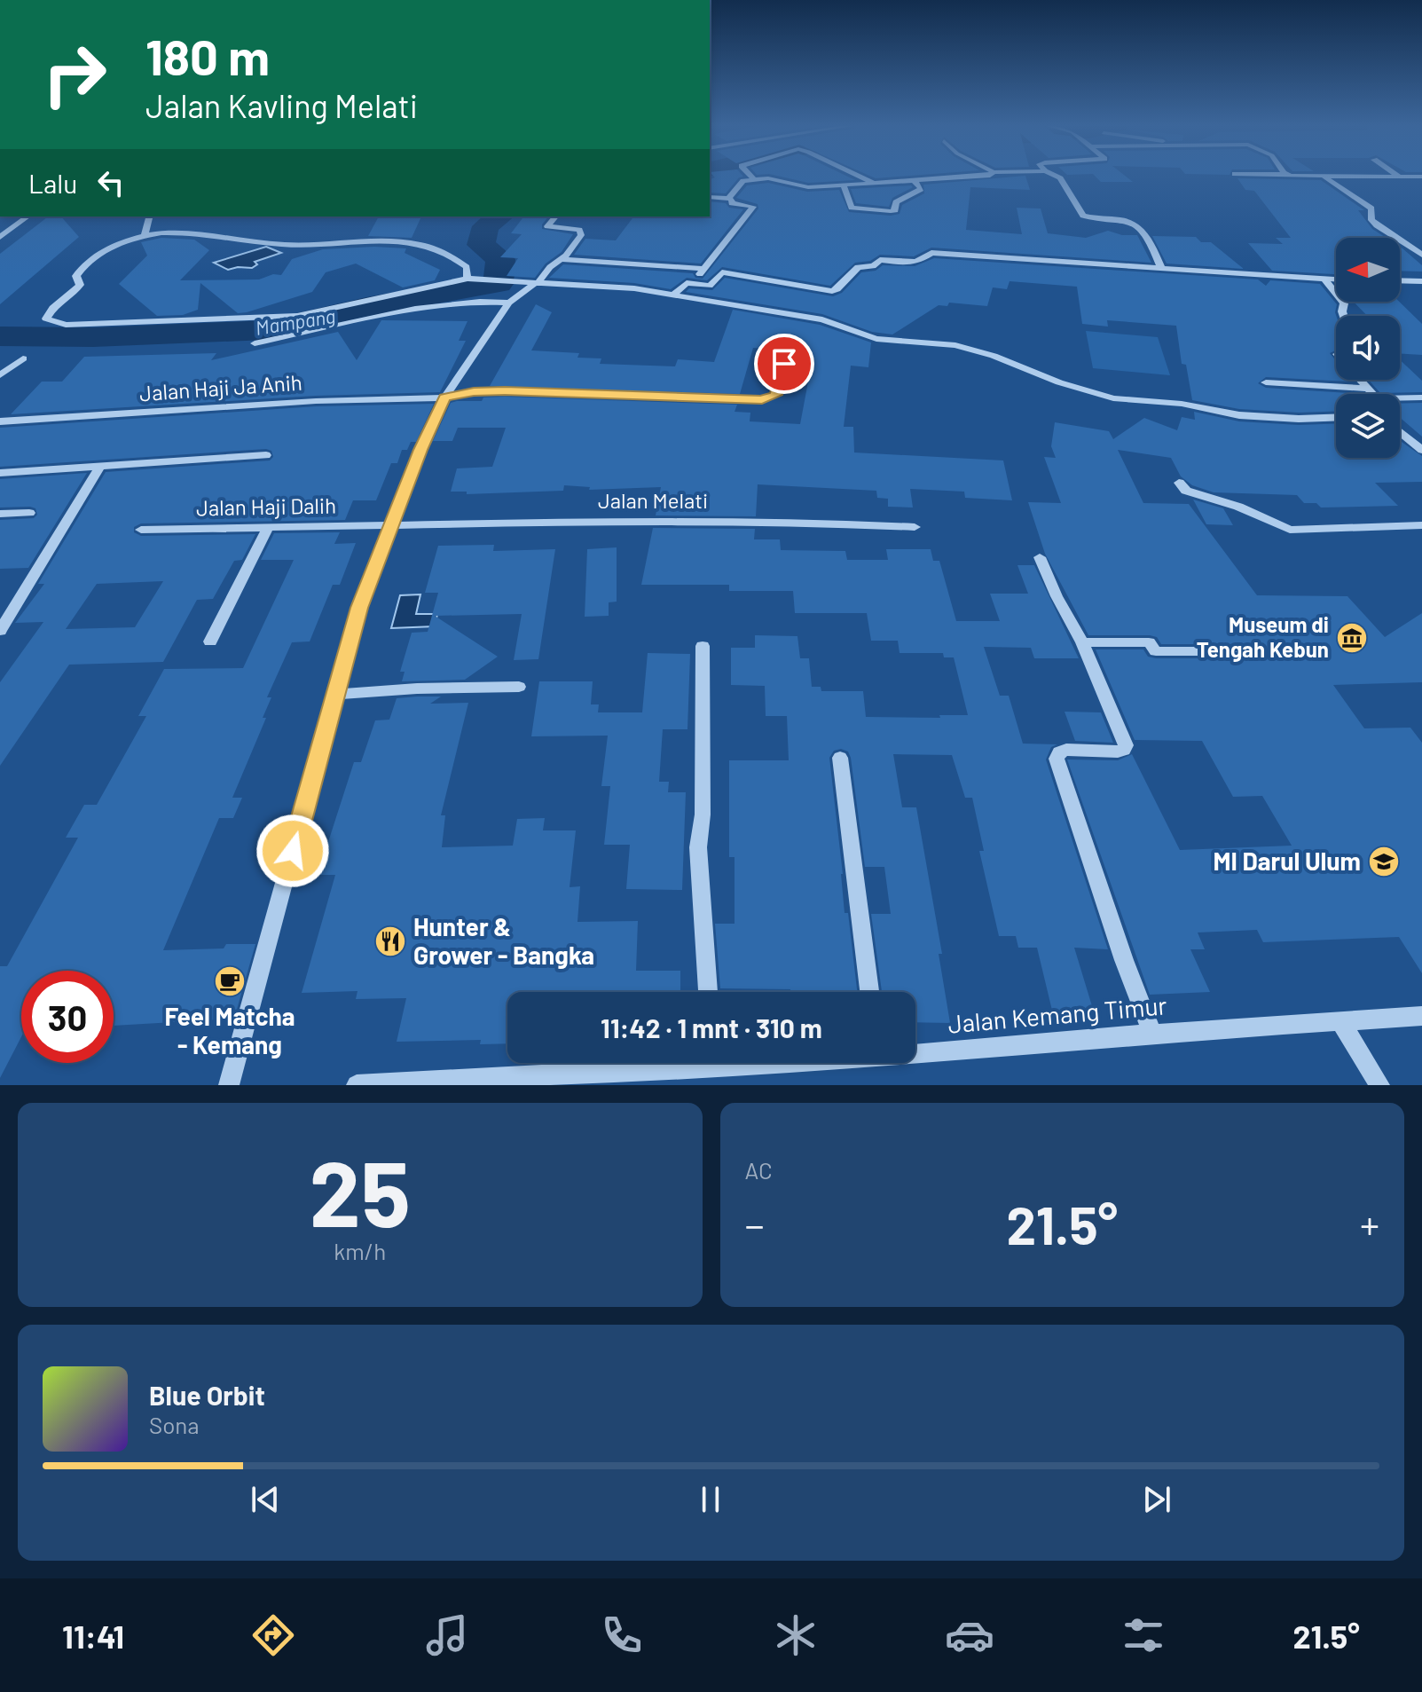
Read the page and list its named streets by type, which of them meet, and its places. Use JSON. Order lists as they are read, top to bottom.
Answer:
{
  "streets": {
    "street": [
      "Jalan Haji Ja Anih",
      "Jalan Melati",
      "Jalan Haji Dalih",
      "Jalan Kemang Timur"
    ]
  },
  "crossings": [
    ["Jalan Melati", "Jalan Haji Dalih"]
  ],
  "water": ["Mampang"],
  "places": {
    "museum": ["Museum di Tengah Kebun"],
    "school or university": ["MI Darul Ulum"],
    "restaurant": ["Hunter & Grower - Bangka"],
    "cafe": ["Feel Matcha - Kemang"]
  },
  "north": "left",
  "page": {
    "turn": ["180 m", "Jalan Kavling Melati"],
    "then": "Lalu",
    "limit": "30",
    "trip": "11:42 · 1 mnt · 310 m",
    "tile": [
      ["25", "km/h"],
      "AC"
    ],
    "heat": ["−", "21.5°", "+"],
    "song": ["Blue Orbit", "Sona"],
    "tabs": ["11:41", "21.5°"]
  }
}
